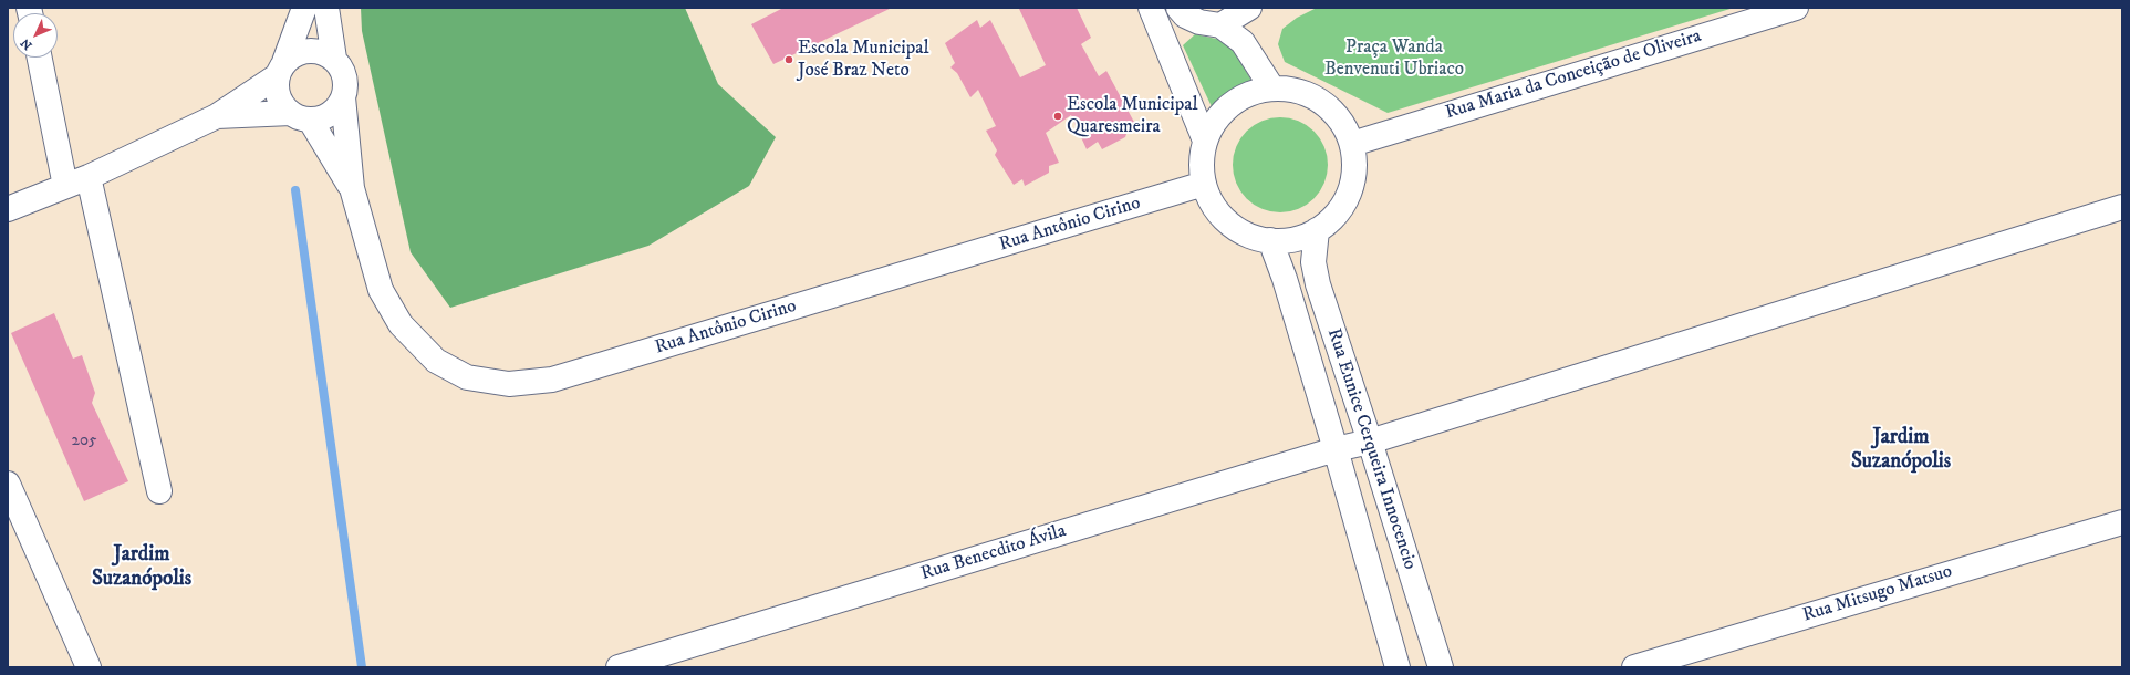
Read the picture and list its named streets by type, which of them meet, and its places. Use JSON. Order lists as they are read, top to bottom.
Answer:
{
  "streets": {
    "street": [
      "Rua Maria da Conceição de Oliveira",
      "Rua Antônio Cirino",
      "Rua Eunice Cerqueira Innocencio",
      "Rua Benecdito Ávila",
      "Rua Mitsugo Matsuo"
    ]
  },
  "crossings": [
    ["Rua Maria da Conceição de Oliveira", "Rua Antônio Cirino"],
    ["Rua Maria da Conceição de Oliveira", "Rua Eunice Cerqueira Innocencio"],
    ["Rua Antônio Cirino", "Rua Eunice Cerqueira Innocencio"],
    ["Rua Eunice Cerqueira Innocencio", "Rua Benecdito Ávila"]
  ],
  "districts": ["Jardim Suzanópolis", "Jardim Suzanópolis"],
  "parks": ["Praça Wanda Benvenuti Ubriaco"],
  "places": ["Escola Municipal José Braz Neto", "Escola Municipal Quaresmeira"],
  "house_numbers": ["205"],
  "north": "bottom left"
}
